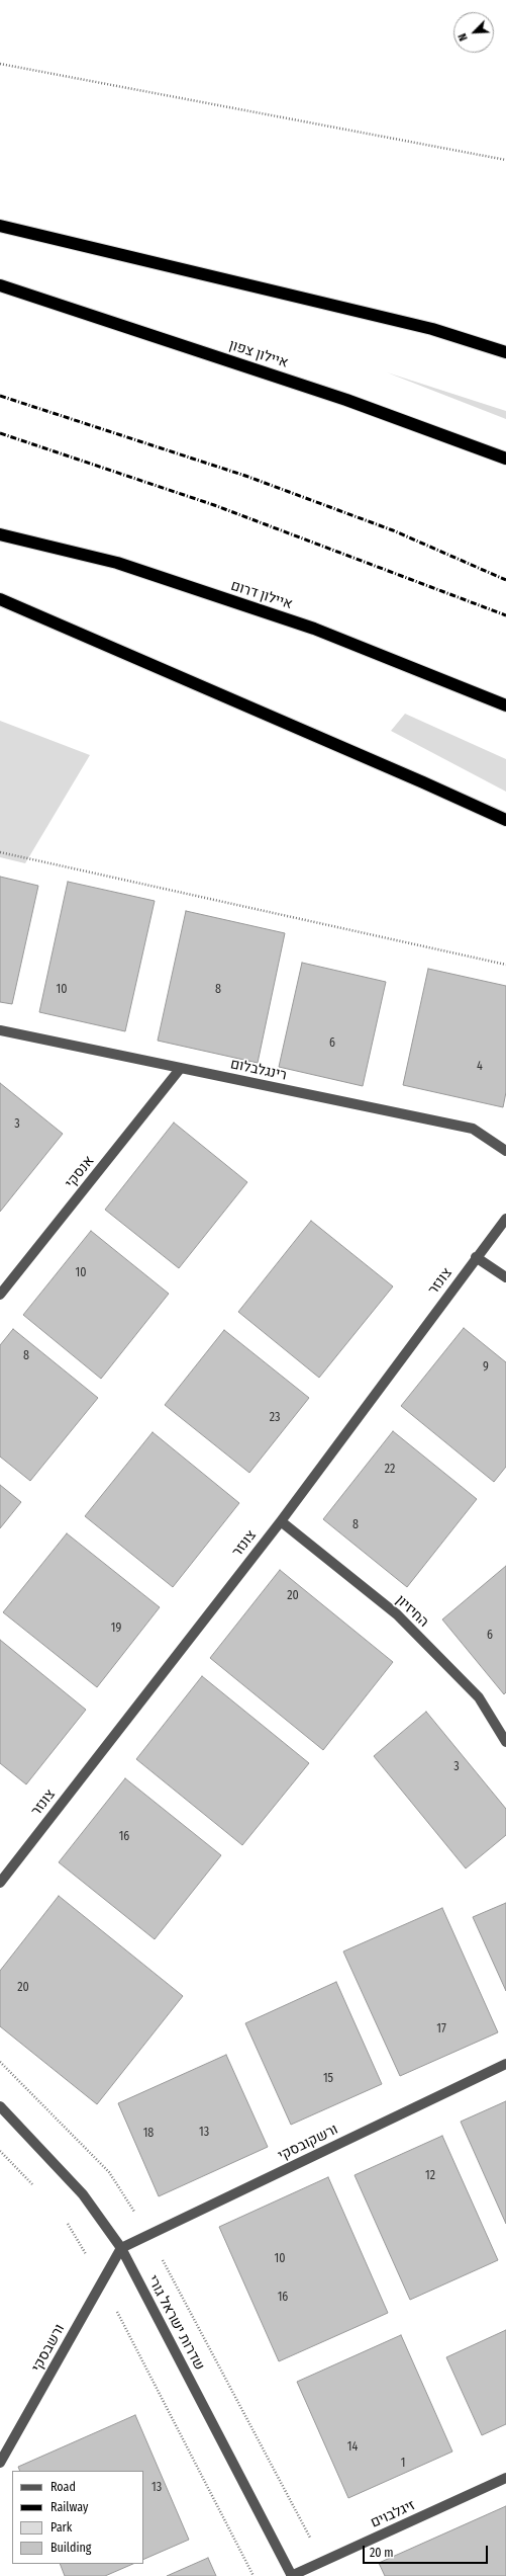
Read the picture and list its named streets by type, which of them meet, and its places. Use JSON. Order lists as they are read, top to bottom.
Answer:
{
  "streets": {
    "highway": ["איילון צפון", "איילון דרום"],
    "street": [
      "רינגלבלום",
      "אנסקי",
      "צונזר",
      "החיזיון",
      "ורשקובסקי",
      "שדרות ישראל גורי",
      "ורשבסקי",
      "זיגלבוים"
    ]
  },
  "crossings": [
    ["רינגלבלום", "אנסקי"],
    ["צונזר", "החיזיון"],
    ["ורשקובסקי", "שדרות ישראל גורי"],
    ["ורשקובסקי", "ורשבסקי"],
    ["שדרות ישראל גורי", "ורשבסקי"],
    ["שדרות ישראל גורי", "זיגלבוים"]
  ],
  "house_numbers": [
    "10",
    "8",
    "6",
    "4",
    "3",
    "10",
    "8",
    "9",
    "23",
    "22",
    "8",
    "20",
    "19",
    "6",
    "3",
    "16",
    "20",
    "17",
    "15",
    "13",
    "18",
    "12",
    "10",
    "16",
    "14",
    "1",
    "13"
  ],
  "legend": [
    "Road",
    "Railway",
    "Park",
    "Building"
  ],
  "scale_bar": "20 m",
  "north": "bottom left"
}
